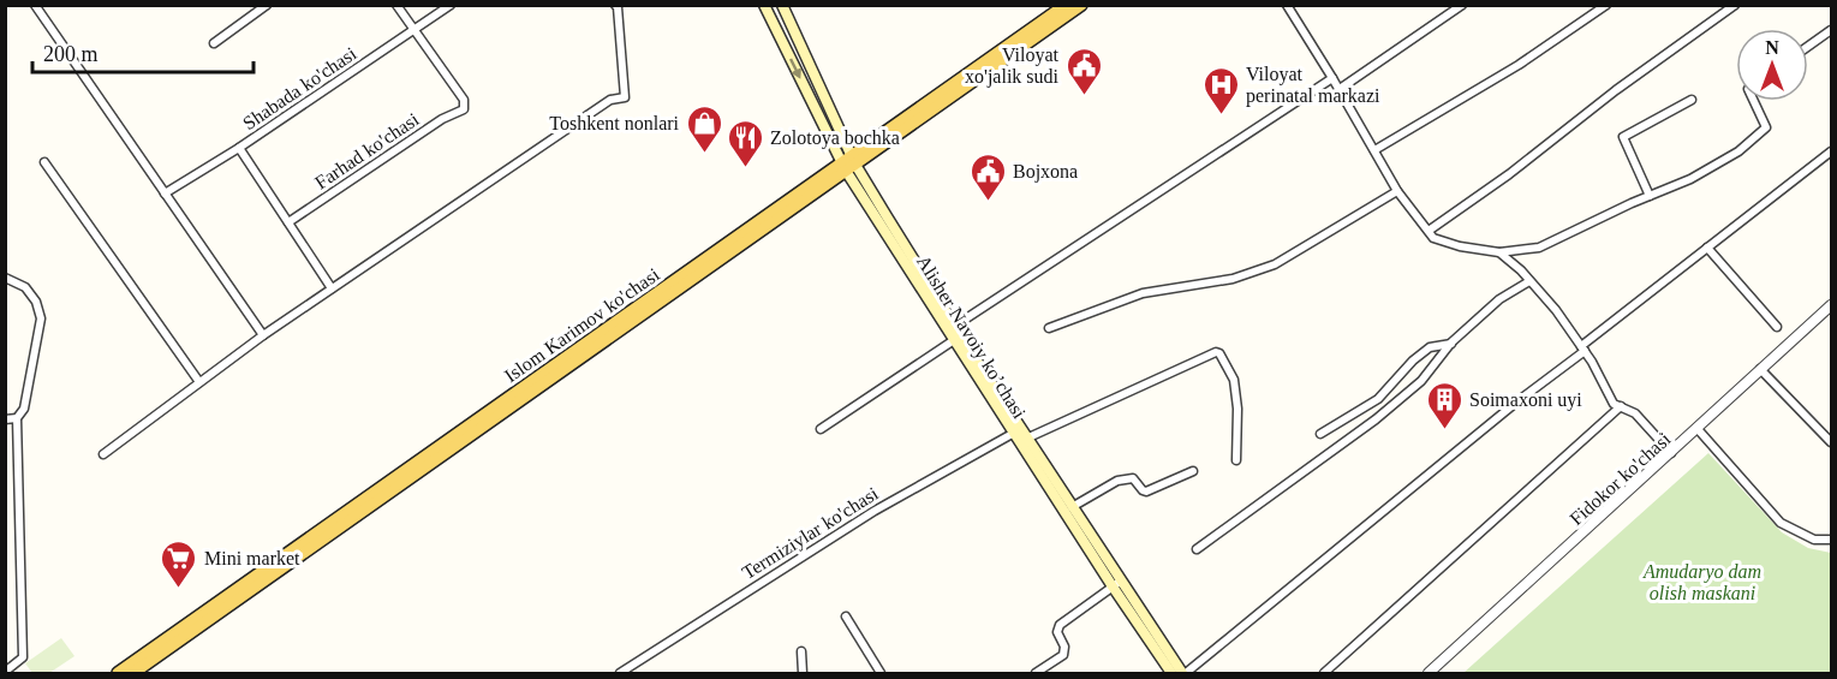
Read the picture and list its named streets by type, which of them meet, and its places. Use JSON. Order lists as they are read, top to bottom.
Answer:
{
  "streets": {
    "main road": ["Islom Karimov ko'chasi", "Alisher Navoiy ko’chasi"],
    "street": [
      "Shabada ko'chasi",
      "Farhad ko'chasi",
      "Fidokor ko'chasi",
      "Termiziylar ko'chasi"
    ]
  },
  "crossings": [
    ["Shabada ko'chasi", "Farhad ko'chasi"],
    ["Islom Karimov ko'chasi", "Alisher Navoiy ko’chasi"],
    ["Alisher Navoiy ko’chasi", "Termiziylar ko'chasi"]
  ],
  "parks": ["Amudaryo dam olish maskani"],
  "places": {
    "public building": ["Viloyat xo'jalik sudi", "Bojxona"],
    "hospital": ["Viloyat perinatal markazi"],
    "shop": ["Toshkent nonlari"],
    "restaurant": ["Zolotoya bochka"],
    "building": ["Soimaxoni uyi"],
    "supermarket": ["Mini market"]
  },
  "scale_bar": "200 m",
  "north": "top"
}
